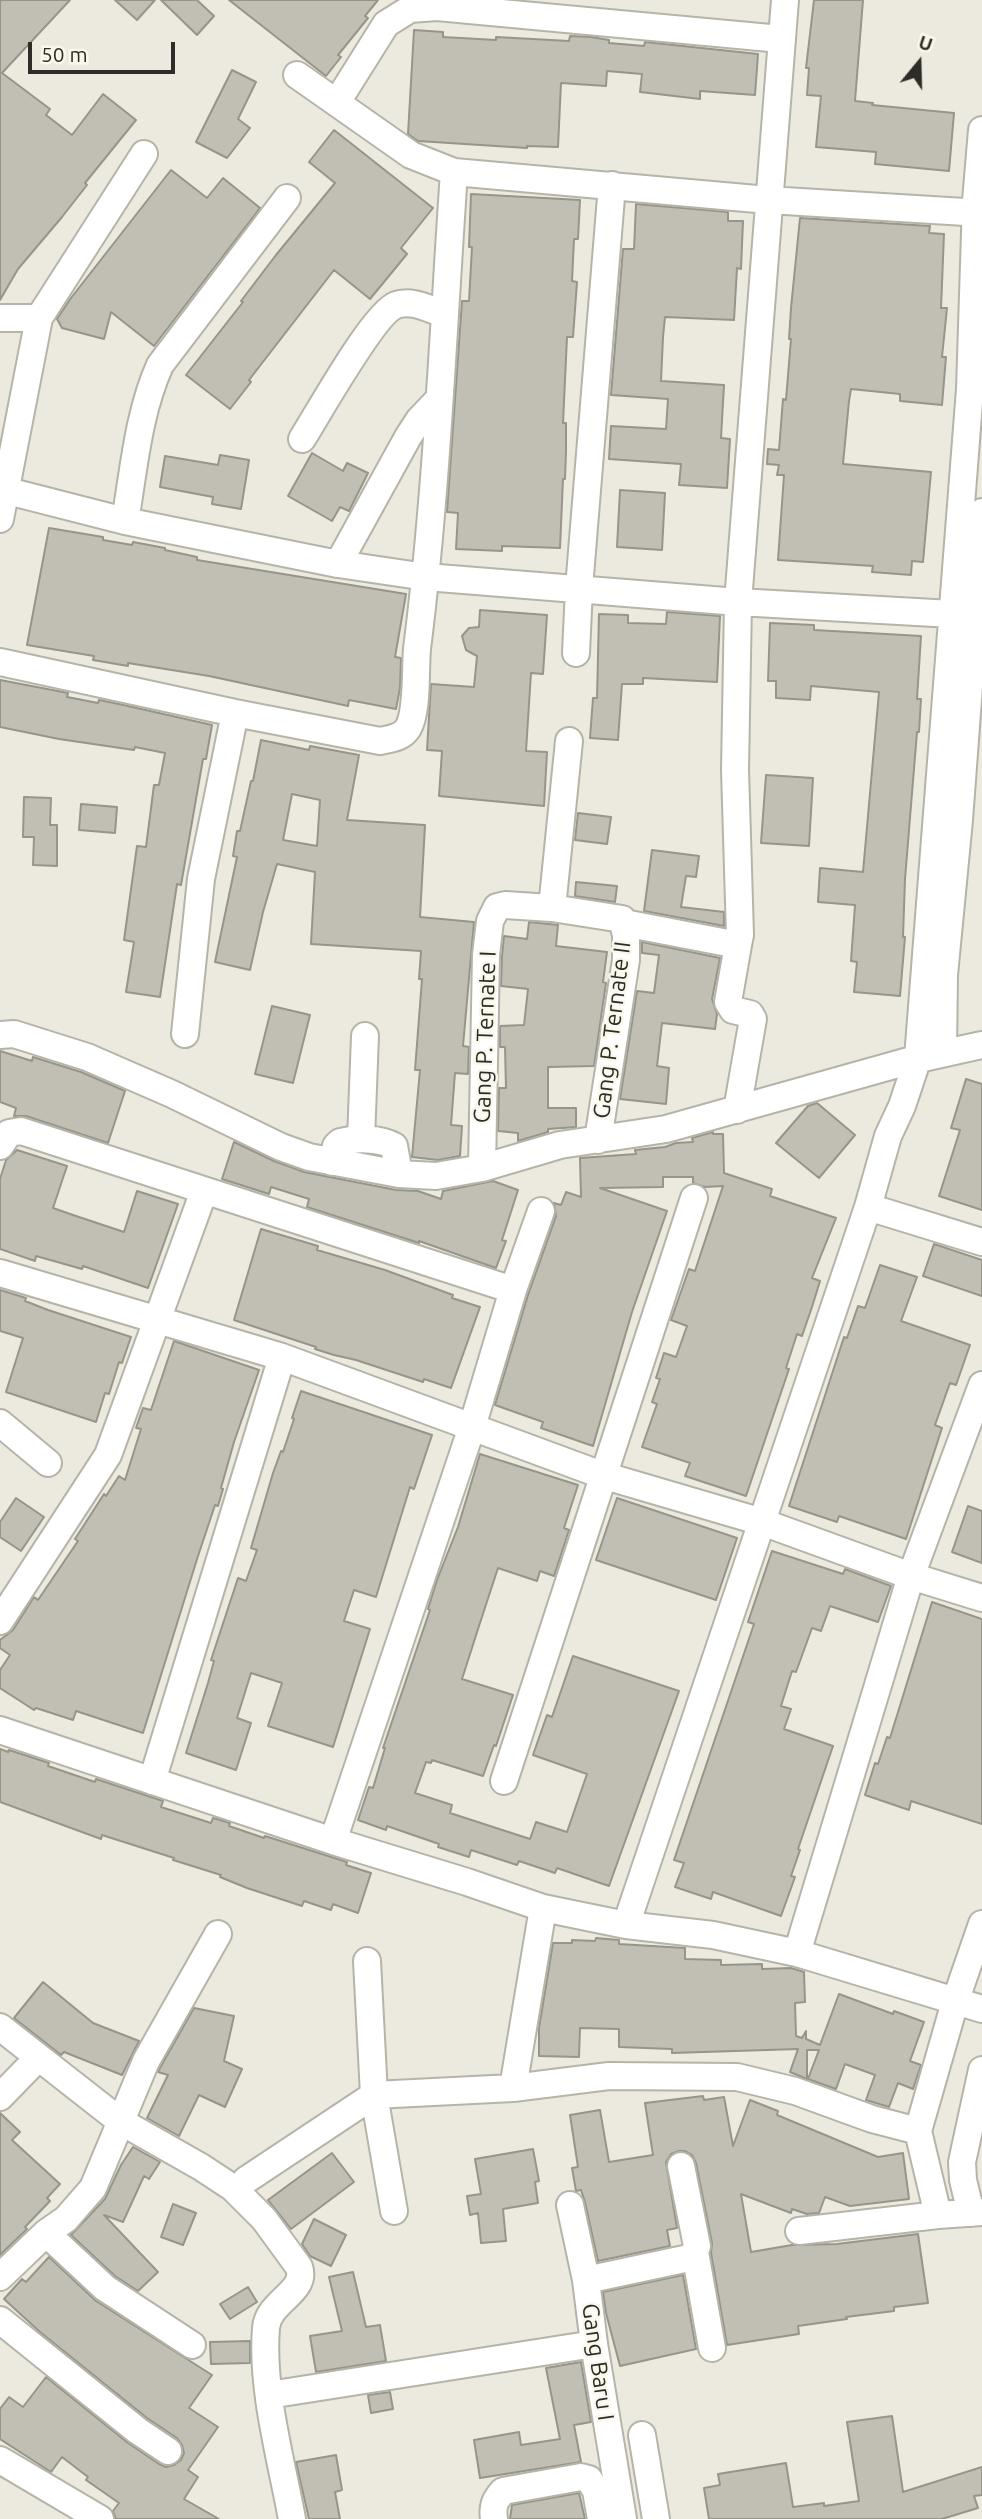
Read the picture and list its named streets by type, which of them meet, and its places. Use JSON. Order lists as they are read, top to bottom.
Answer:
{
  "streets": {
    "street": ["Gang P. Ternate II", "Gang P. Ternate I", "Gang Baru I"]
  },
  "scale_bar": "50 m",
  "north": "top"
}
